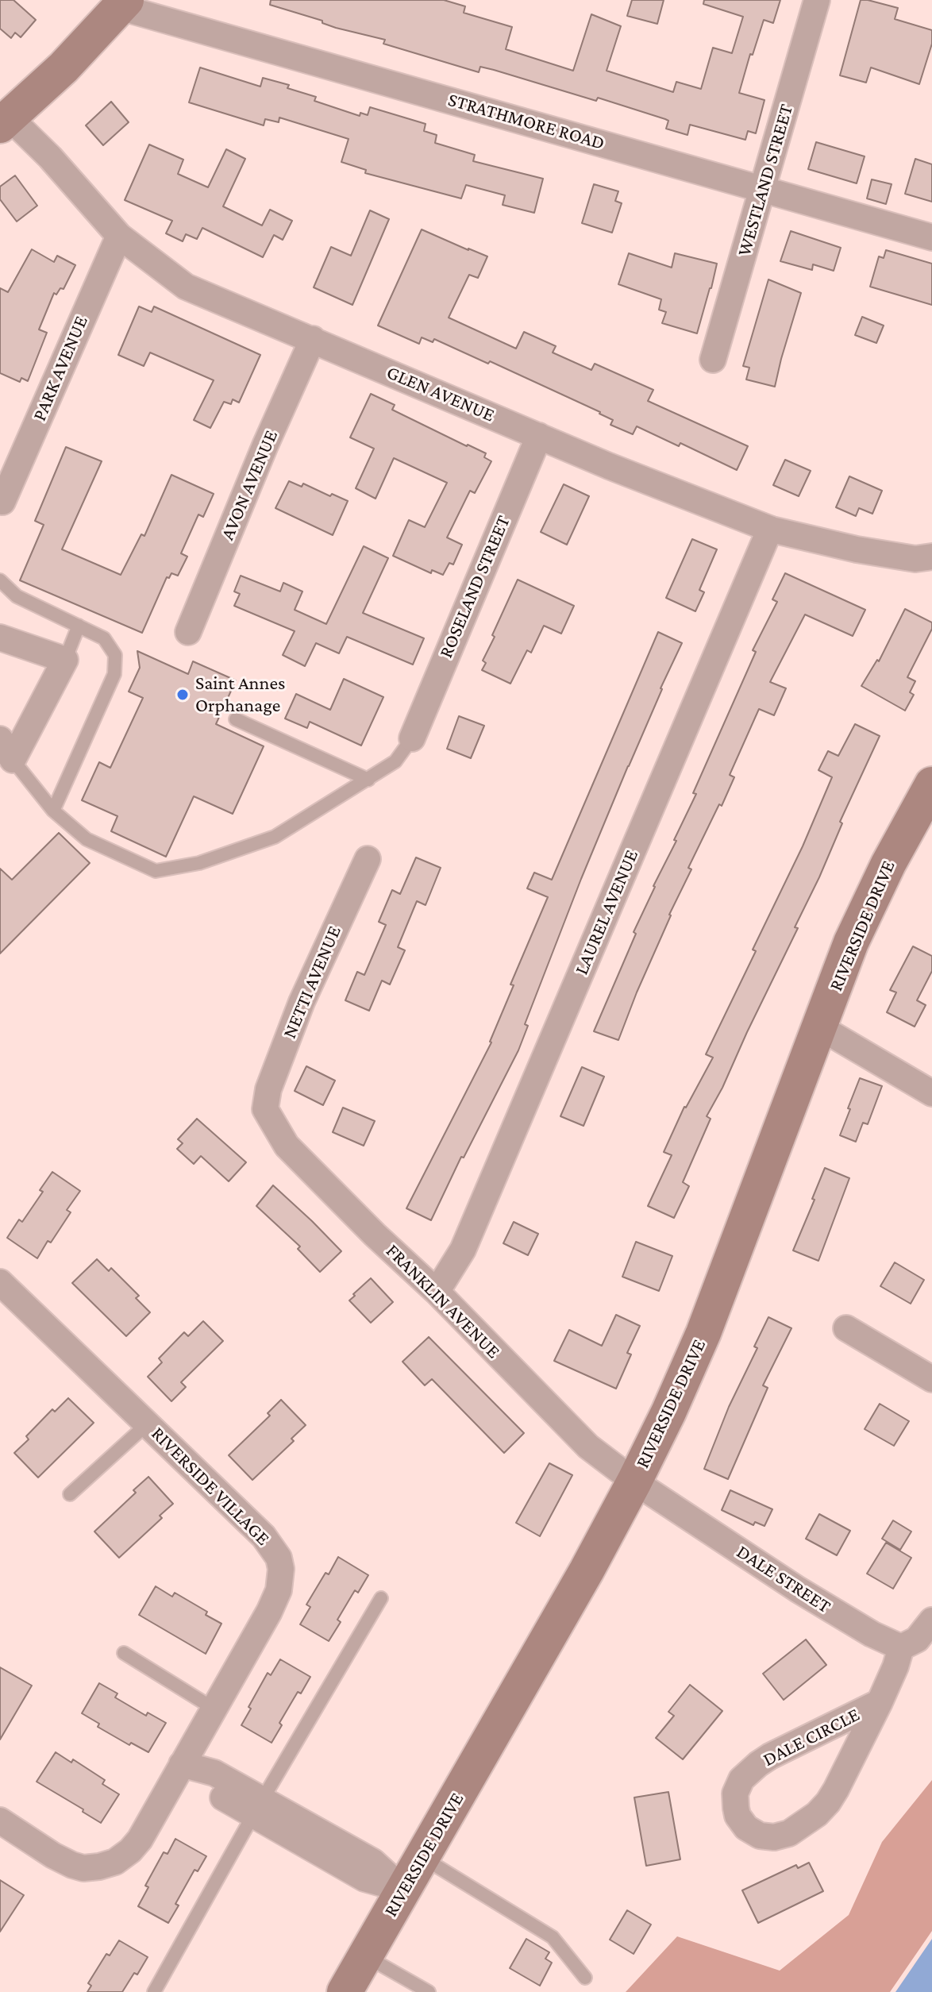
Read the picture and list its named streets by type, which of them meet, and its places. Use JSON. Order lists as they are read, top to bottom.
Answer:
{
  "streets": {
    "main road": ["RIVERSIDE DRIVE"],
    "street": [
      "STRATHMORE ROAD",
      "WESTLAND STREET",
      "PARK AVENUE",
      "GLEN AVENUE",
      "AVON AVENUE",
      "ROSELAND STREET",
      "LAUREL AVENUE",
      "NETTI AVENUE",
      "FRANKLIN AVENUE",
      "RIVERSIDE VILLAGE",
      "DALE STREET",
      "DALE CIRCLE"
    ]
  },
  "crossings": [
    ["STRATHMORE ROAD", "WESTLAND STREET"],
    ["PARK AVENUE", "GLEN AVENUE"],
    ["GLEN AVENUE", "AVON AVENUE"],
    ["GLEN AVENUE", "ROSELAND STREET"],
    ["GLEN AVENUE", "LAUREL AVENUE"],
    ["LAUREL AVENUE", "FRANKLIN AVENUE"],
    ["RIVERSIDE DRIVE", "FRANKLIN AVENUE"],
    ["RIVERSIDE DRIVE", "DALE STREET"],
    ["NETTI AVENUE", "FRANKLIN AVENUE"],
    ["FRANKLIN AVENUE", "DALE STREET"],
    ["DALE STREET", "DALE CIRCLE"]
  ],
  "places": ["Saint Annes Orphanage"]
}
